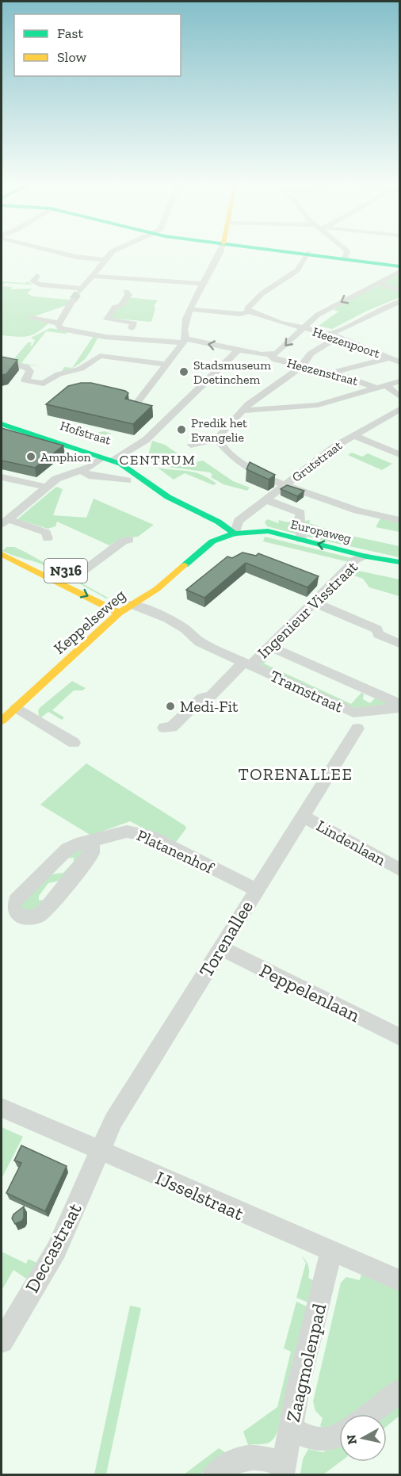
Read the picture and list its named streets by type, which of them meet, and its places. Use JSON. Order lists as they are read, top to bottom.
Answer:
{
  "streets": {
    "main road": [
      "Hofstraat",
      "Europaweg",
      "N316",
      "Keppelseweg"
    ],
    "street": [
      "Heezenpoort",
      "Heezenstraat",
      "Grutstraat",
      "Ingenieur Visstraat",
      "Tramstraat",
      "Lindenlaan",
      "Platanenhof",
      "Torenallee",
      "Peppelenlaan",
      "IJsselstraat",
      "Deccastraat",
      "Zaagmolenpad"
    ]
  },
  "crossings": [
    ["Hofstraat", "Grutstraat"],
    ["Hofstraat", "Europaweg"],
    ["Hofstraat", "Keppelseweg"],
    ["Europaweg", "Ingenieur Visstraat"],
    ["Europaweg", "Keppelseweg"],
    ["N316", "Keppelseweg"],
    ["Ingenieur Visstraat", "Tramstraat"],
    ["Keppelseweg", "Tramstraat"],
    ["Lindenlaan", "Torenallee"],
    ["Platanenhof", "Torenallee"],
    ["Torenallee", "Peppelenlaan"],
    ["Torenallee", "IJsselstraat"],
    ["Torenallee", "Deccastraat"],
    ["IJsselstraat", "Deccastraat"],
    ["IJsselstraat", "Zaagmolenpad"]
  ],
  "districts": ["CENTRUM", "TORENALLEE"],
  "places": [
    "Stadsmuseum Doetinchem",
    "Predik het Evangelie",
    "Amphion",
    "Medi-Fit"
  ],
  "legend": ["Fast", "Slow"],
  "north": "left"
}
